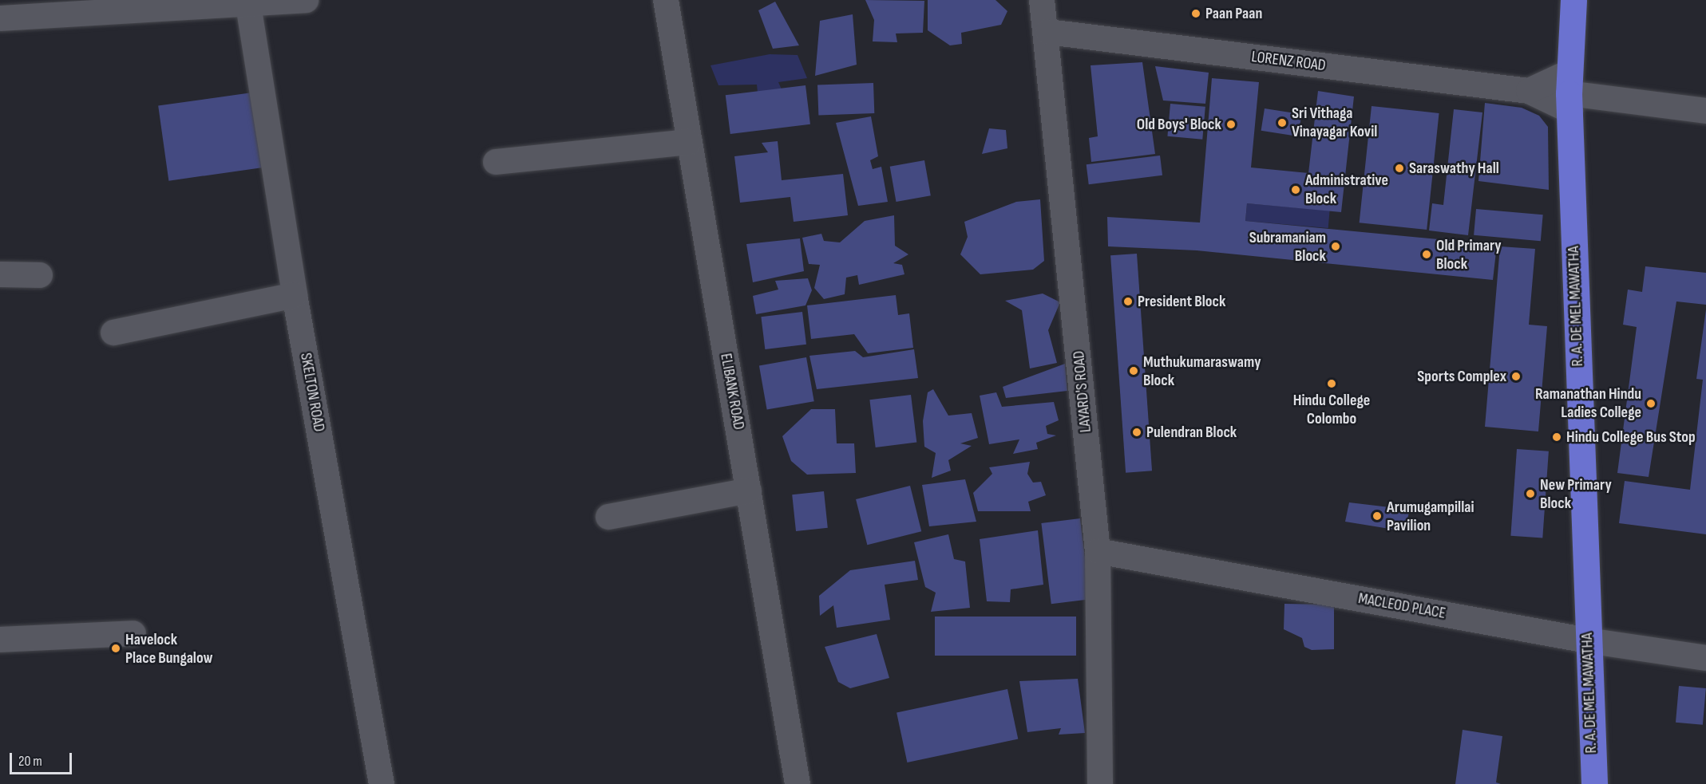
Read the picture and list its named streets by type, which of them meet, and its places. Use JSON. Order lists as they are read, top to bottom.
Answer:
{
  "streets": {
    "highway": ["R. A. DE MEL MAWATHA"],
    "street": [
      "LORENZ ROAD",
      "ELIBANK ROAD",
      "LAYARD'S ROAD",
      "SKELTON ROAD",
      "MACLEOD PLACE"
    ]
  },
  "crossings": [
    ["LORENZ ROAD", "R. A. DE MEL MAWATHA"],
    ["LORENZ ROAD", "LAYARD'S ROAD"],
    ["R. A. DE MEL MAWATHA", "MACLEOD PLACE"],
    ["LAYARD'S ROAD", "MACLEOD PLACE"]
  ],
  "places": [
    "Paan Paan",
    "Sri Vithaga Vinayagar Kovil",
    "Old Boys' Block",
    "Saraswathy Hall",
    "Administrative Block",
    "Subramaniam Block",
    "Old Primary Block",
    "President Block",
    "Muthukumaraswamy Block",
    "Sports Complex",
    "Hindu College Colombo",
    "Ramanathan Hindu Ladies College",
    "Pulendran Block",
    "Hindu College Bus Stop",
    "New Primary Block",
    "Arumugampillai Pavilion",
    "Havelock Place Bungalow"
  ],
  "scale_bar": "20 m"
}
